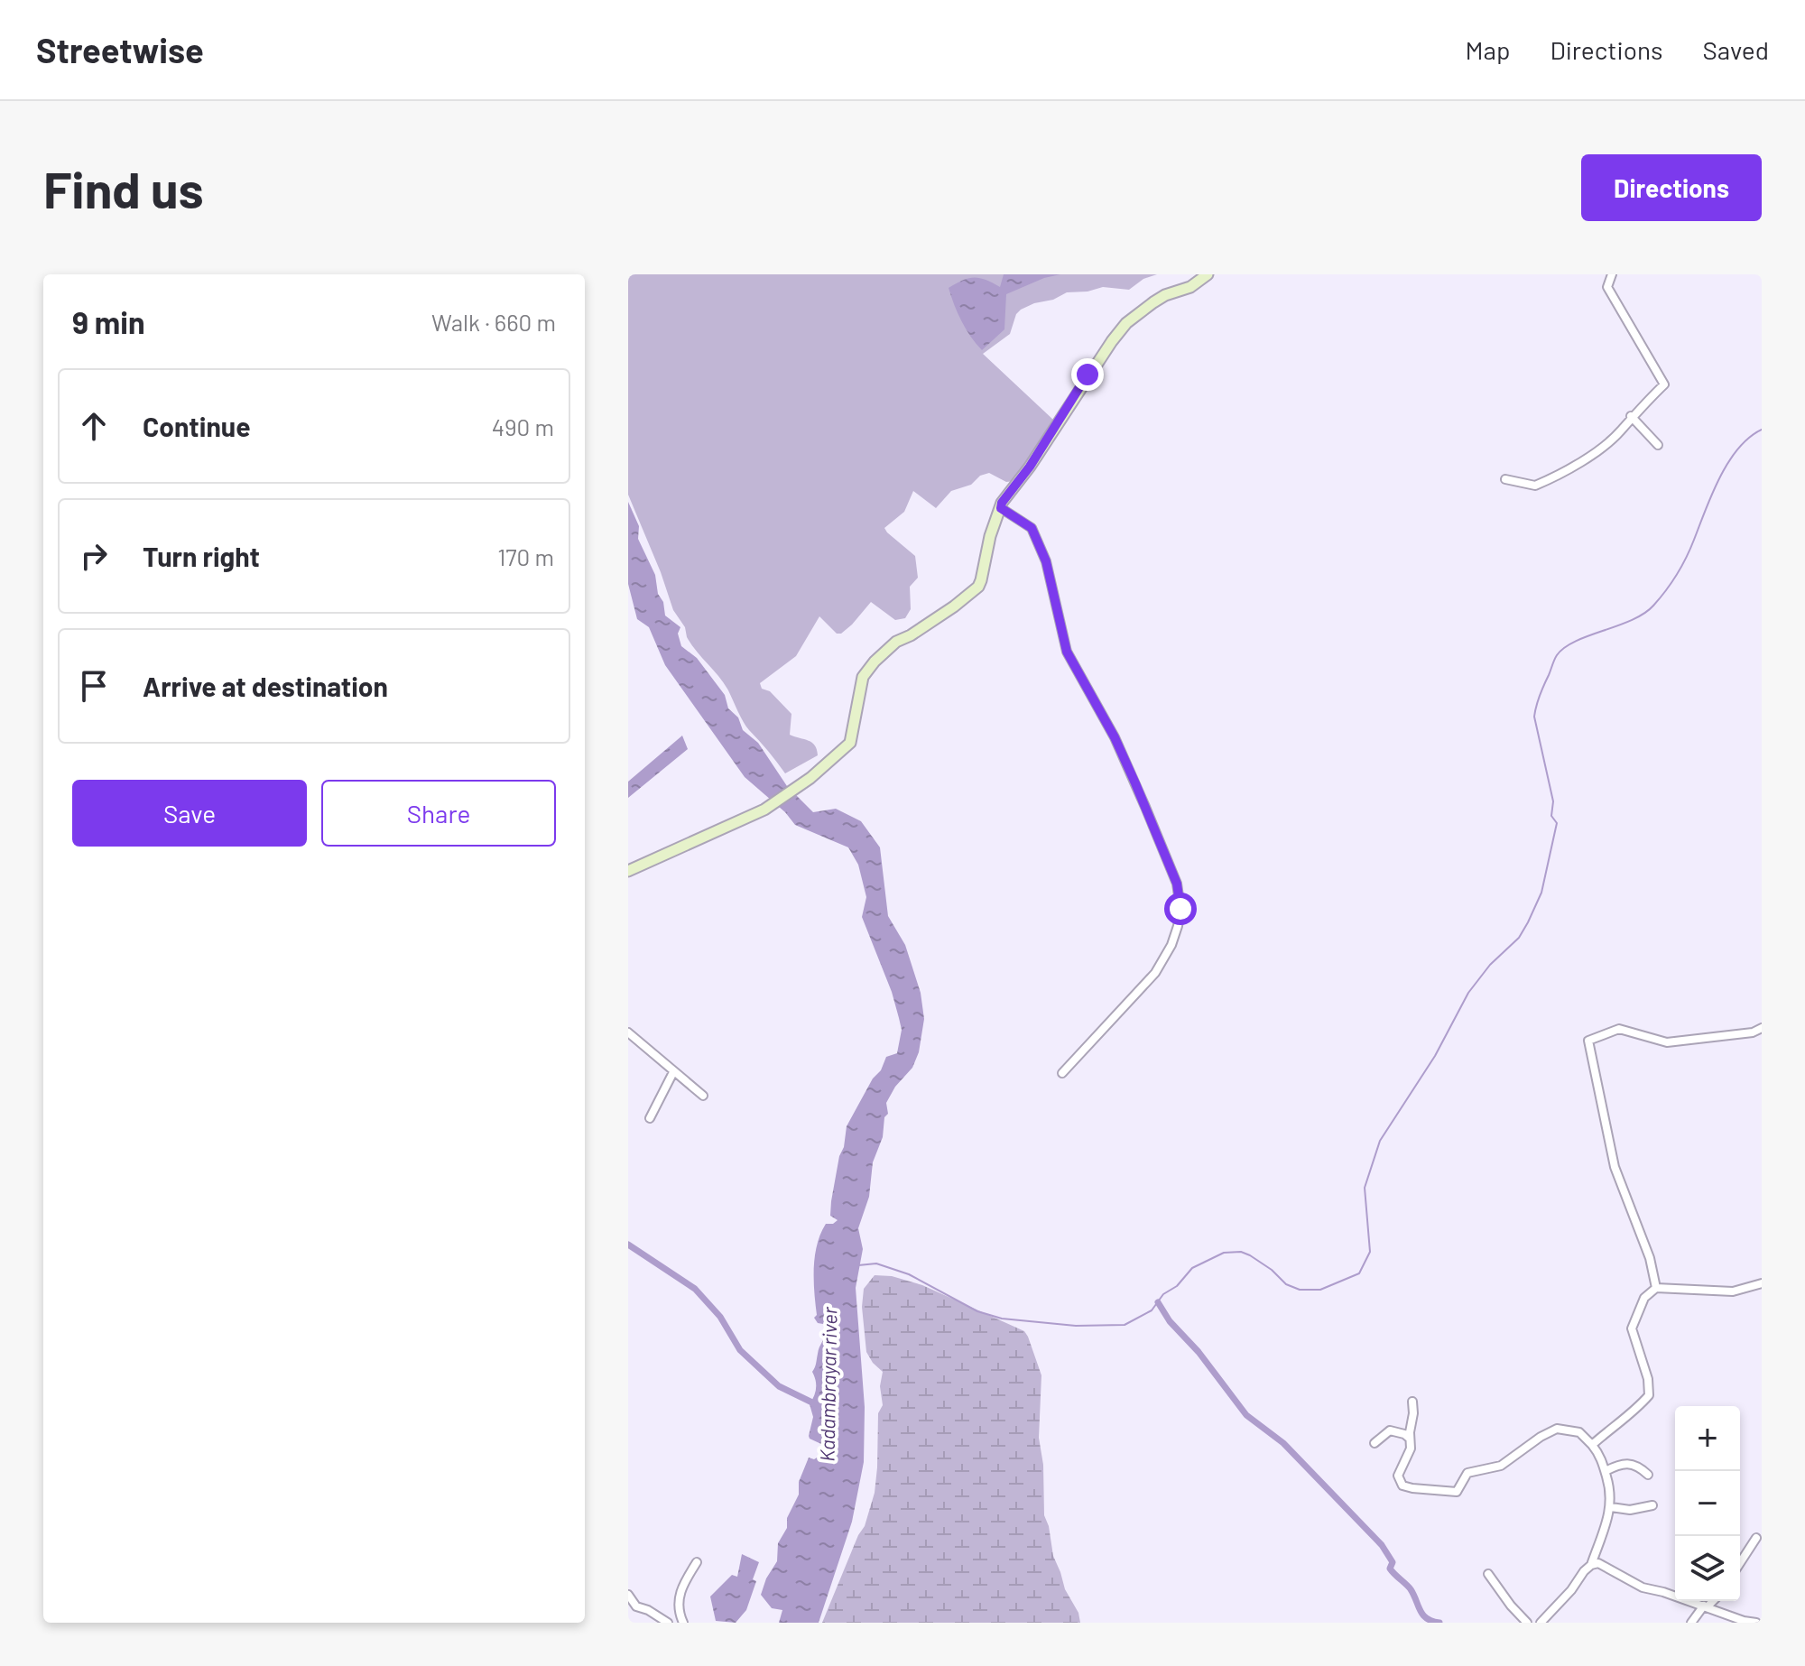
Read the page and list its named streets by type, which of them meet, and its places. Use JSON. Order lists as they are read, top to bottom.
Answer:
{
  "water": ["Kadambrayar river"],
  "page": {
    "header": "Streetwise",
    "nav": ["Map", "Directions", "Saved"],
    "buttons": [
      "Directions",
      ["Save", "Share"]
    ],
    "title": "Find us",
    "heading": ["9 min", "Walk · 660 m"],
    "list": [
      ["Continue", "490 m"],
      ["Turn right", "170 m"],
      "Arrive at destination"
    ],
    "map_buttons": ["+", "−"]
  }
}
